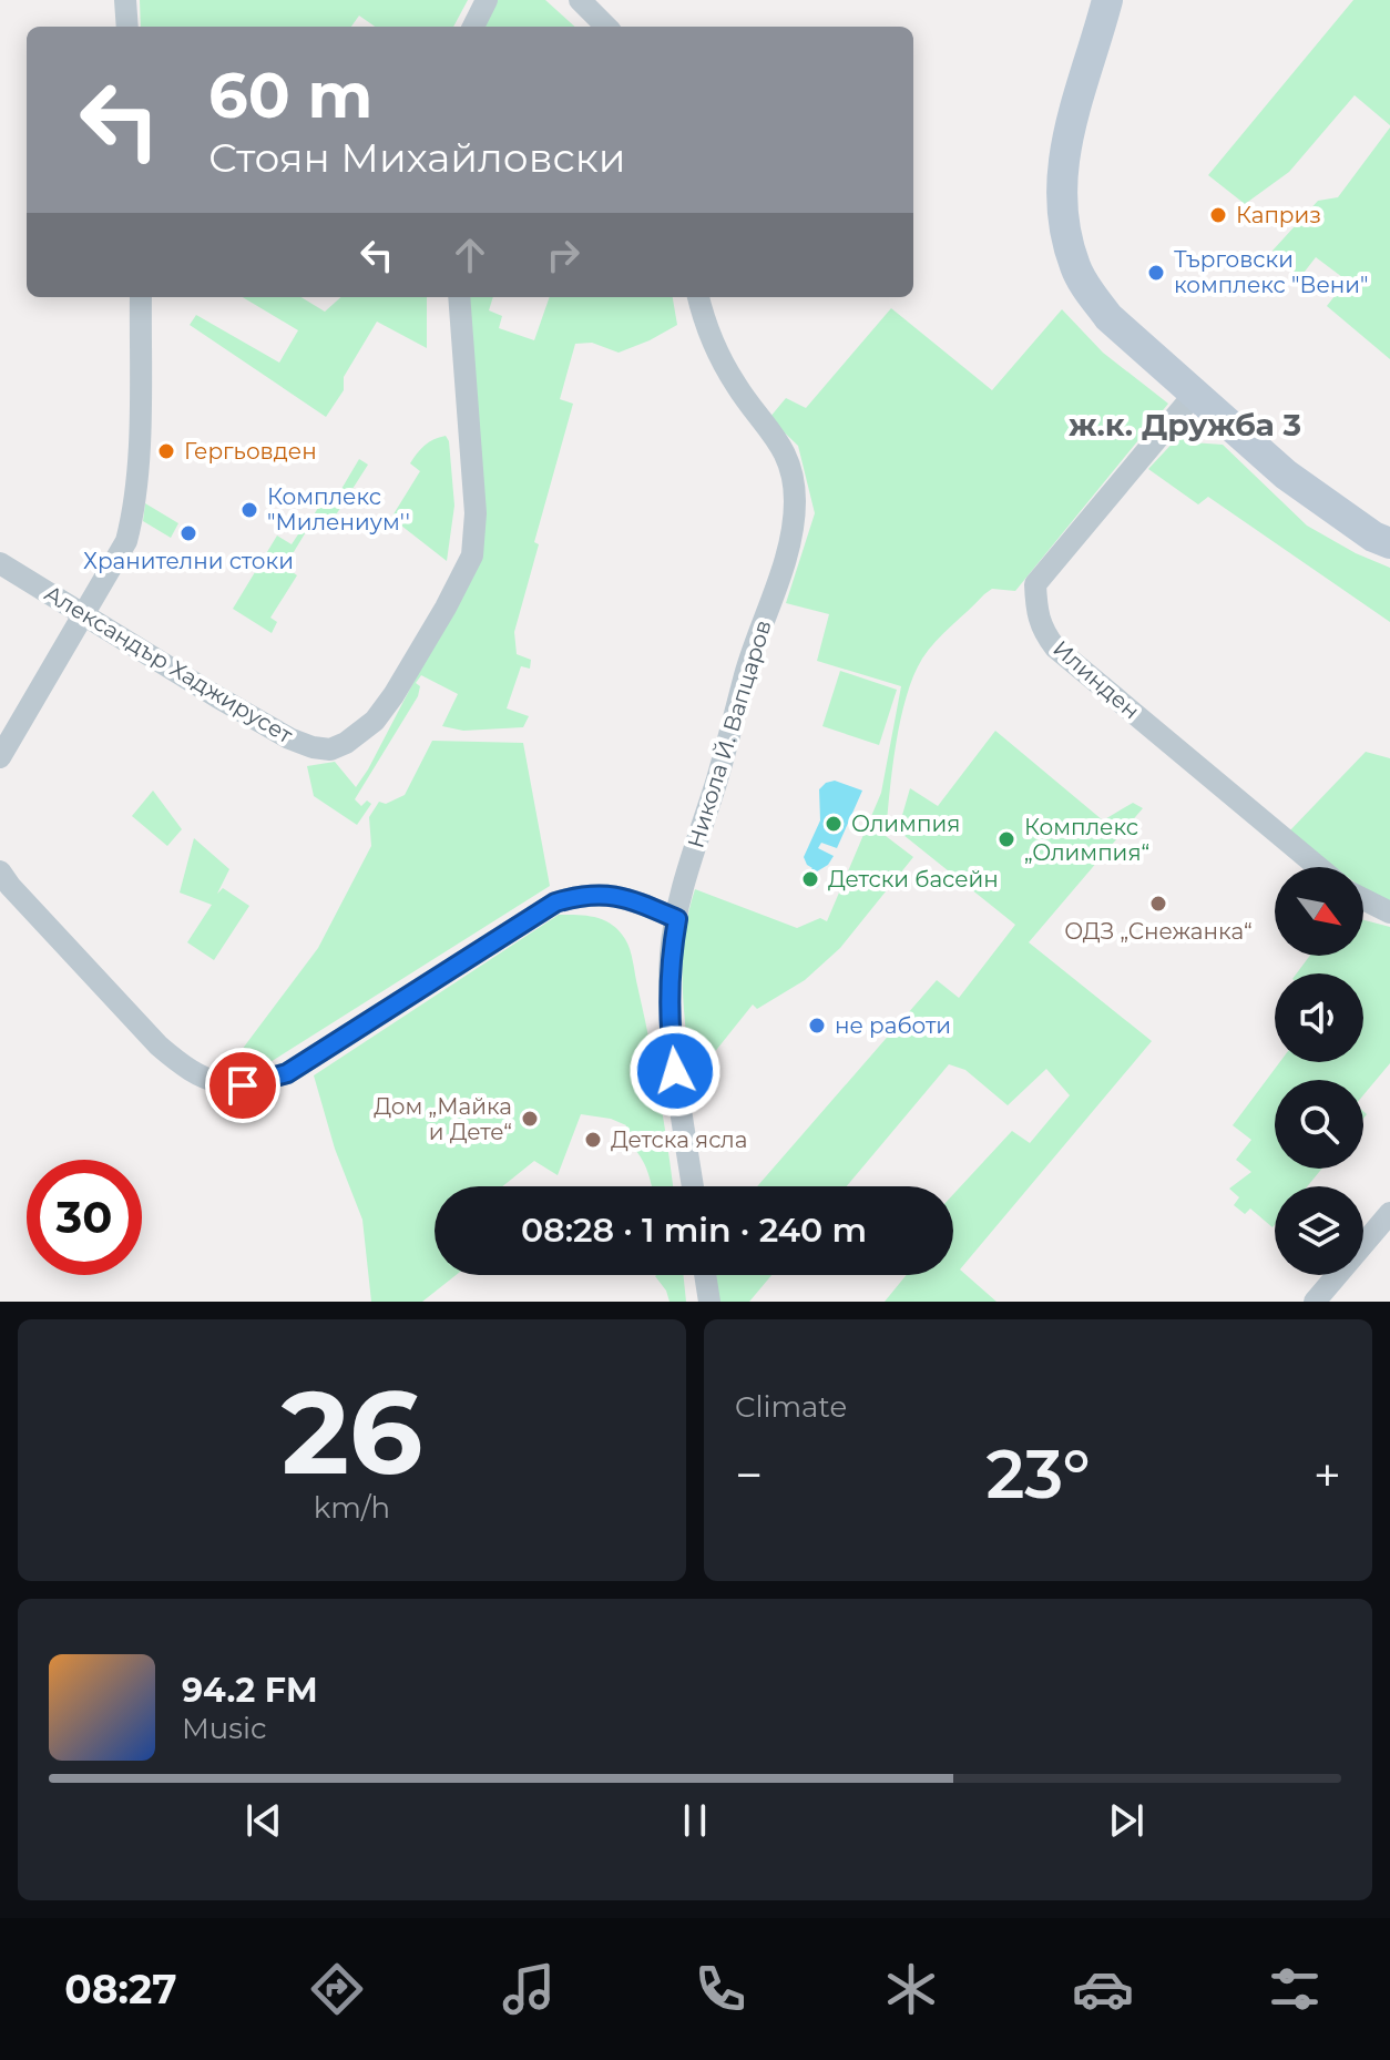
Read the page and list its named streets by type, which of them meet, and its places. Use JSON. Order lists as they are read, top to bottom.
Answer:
{
  "streets": {
    "street": ["Александър Хаджирусет", "Илинден", "Никола Й. Вапцаров"]
  },
  "districts": ["ж.к. Дружба 3"],
  "places": [
    "Каприз",
    "Търговски комплекс \"Вени\"",
    "Гергьовден",
    "Комплекс \"Милениум''",
    "Хранителни стоки",
    "Олимпия",
    "Комплекс „Олимпия“",
    "Детски басейн",
    "ОДЗ „Снежанка“",
    "не работи",
    "Дом „Майка и Дете“",
    "Детска ясла"
  ],
  "north": "bottom right",
  "page": {
    "turn": ["60 m", "Стоян Михайловски"],
    "limit": "30",
    "trip": "08:28 · 1 min · 240 m",
    "tile": [
      ["26", "km/h"],
      "Climate"
    ],
    "heat": ["−", "23°", "+"],
    "song": ["94.2 FM", "Music"],
    "tabs": "08:27"
  }
}
